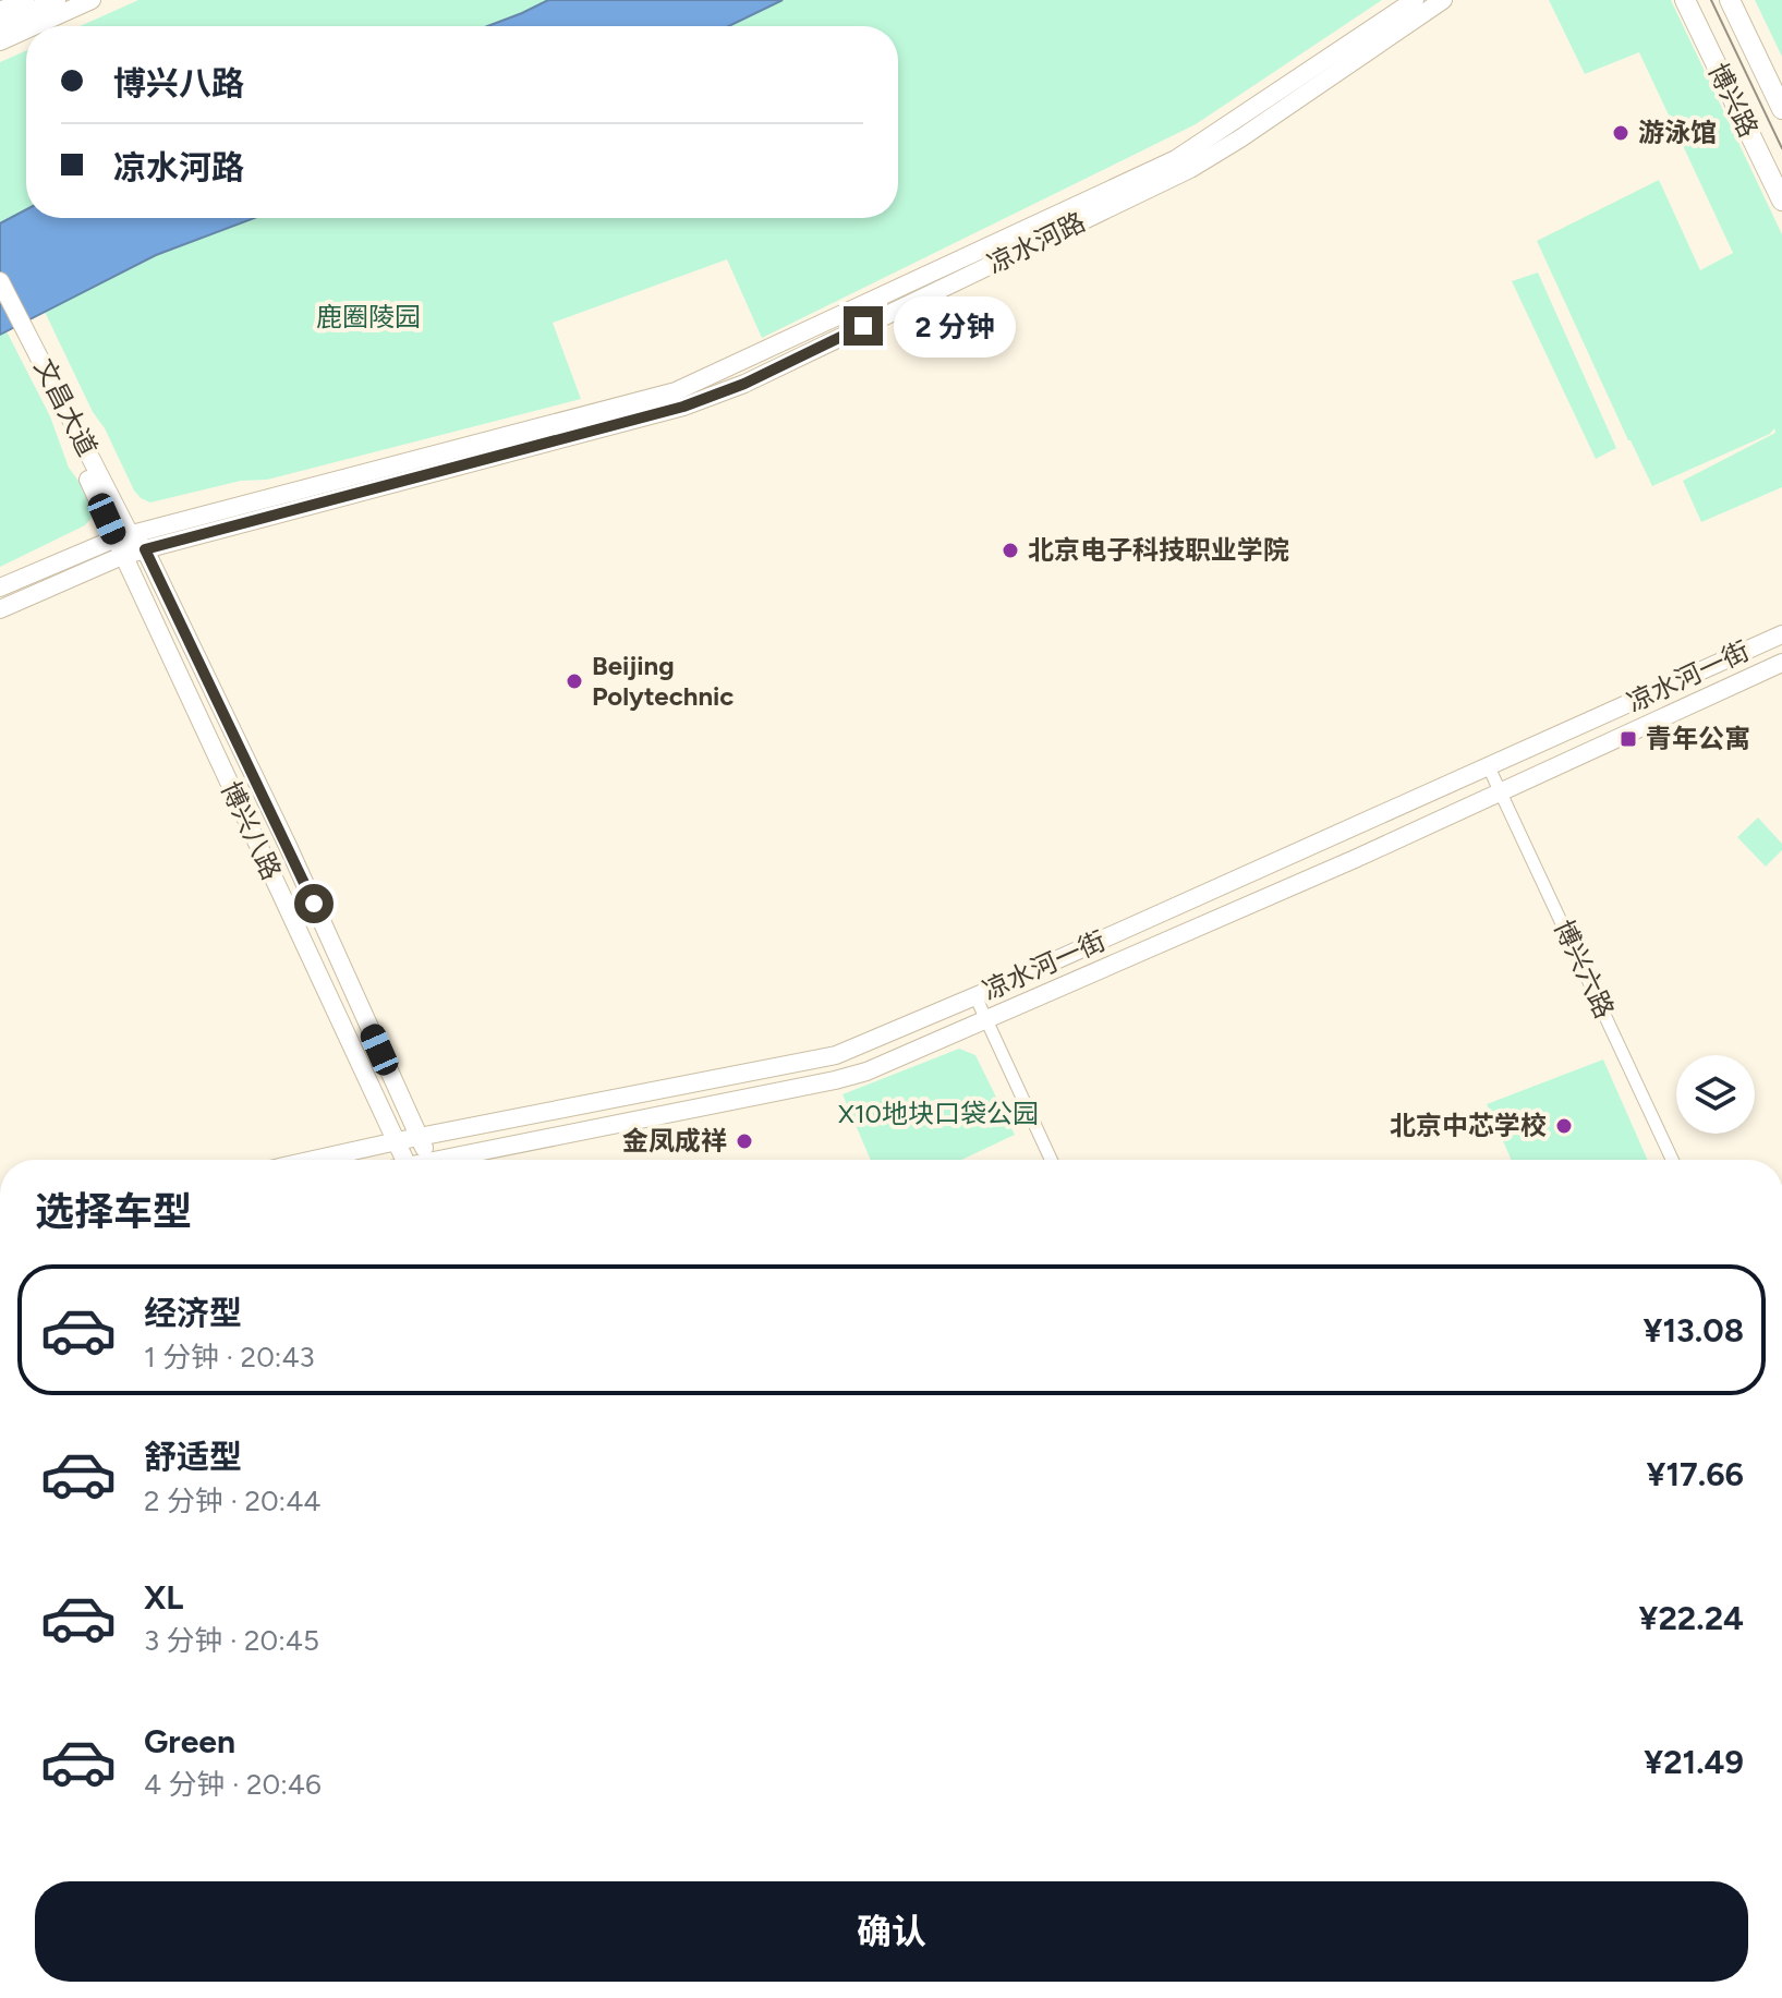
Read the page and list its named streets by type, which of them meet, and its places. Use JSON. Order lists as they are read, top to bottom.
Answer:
{
  "streets": {
    "main road": [
      "博兴路",
      "凉水河路",
      "文昌大道",
      "凉水河一街",
      "博兴八路"
    ],
    "street": ["博兴六路"]
  },
  "crossings": [
    ["凉水河路", "文昌大道"],
    ["凉水河路", "博兴八路"],
    ["文昌大道", "博兴八路"],
    ["凉水河一街", "博兴八路"],
    ["凉水河一街", "博兴六路"]
  ],
  "parks": ["鹿圈陵园", "X10地块口袋公园"],
  "places": {
    "other": [
      "游泳馆",
      "北京电子科技职业学院",
      "Beijing Polytechnic",
      "北京中芯学校",
      "金凤成祥"
    ],
    "transit": ["青年公寓"]
  },
  "page": {
    "banner": ["博兴八路", "凉水河路"],
    "bubble": "2 分钟",
    "heading": "选择车型",
    "list": [
      {
        "name": "经济型",
        "note": "1 分钟 · 20:43",
        "value": "¥13.08"
      },
      {
        "name": "舒适型",
        "note": "2 分钟 · 20:44",
        "value": "¥17.66"
      },
      {
        "name": "XL",
        "note": "3 分钟 · 20:45",
        "value": "¥22.24"
      },
      {
        "name": "Green",
        "note": "4 分钟 · 20:46",
        "value": "¥21.49"
      }
    ],
    "buttons": "确认"
  }
}
